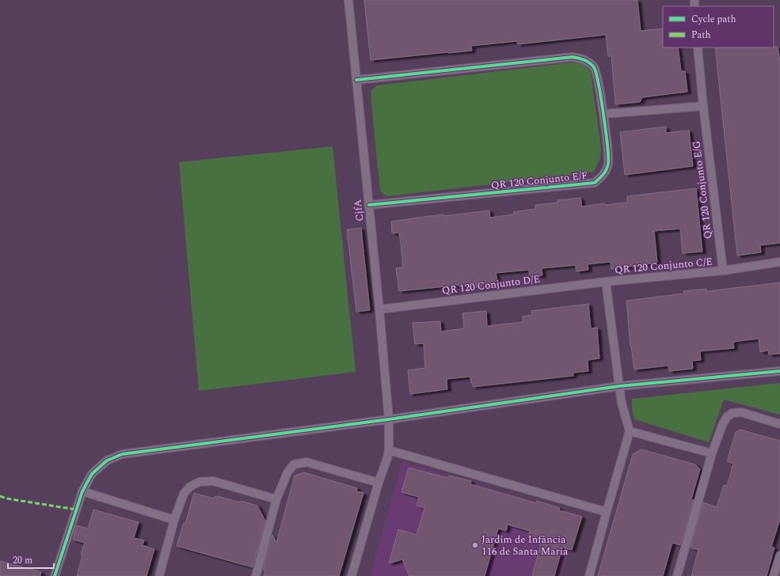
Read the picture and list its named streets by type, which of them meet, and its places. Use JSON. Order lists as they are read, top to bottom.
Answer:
{
  "streets": {
    "street": [
      "QR 120 Conjunto E/F",
      "QR 120 Conjunto E/G",
      "CjfA",
      "QR 120 Conjunto C/E",
      "QR 120 Conjunto D/E"
    ]
  },
  "crossings": [
    ["QR 120 Conjunto E/F", "CjfA"],
    ["QR 120 Conjunto E/G", "QR 120 Conjunto C/E"],
    ["CjfA", "QR 120 Conjunto D/E"],
    ["QR 120 Conjunto C/E", "QR 120 Conjunto D/E"]
  ],
  "places": ["Jardim de Infância 116 de Santa Maria"],
  "legend": ["Cycle path", "Path"],
  "scale_bar": "20 m"
}
